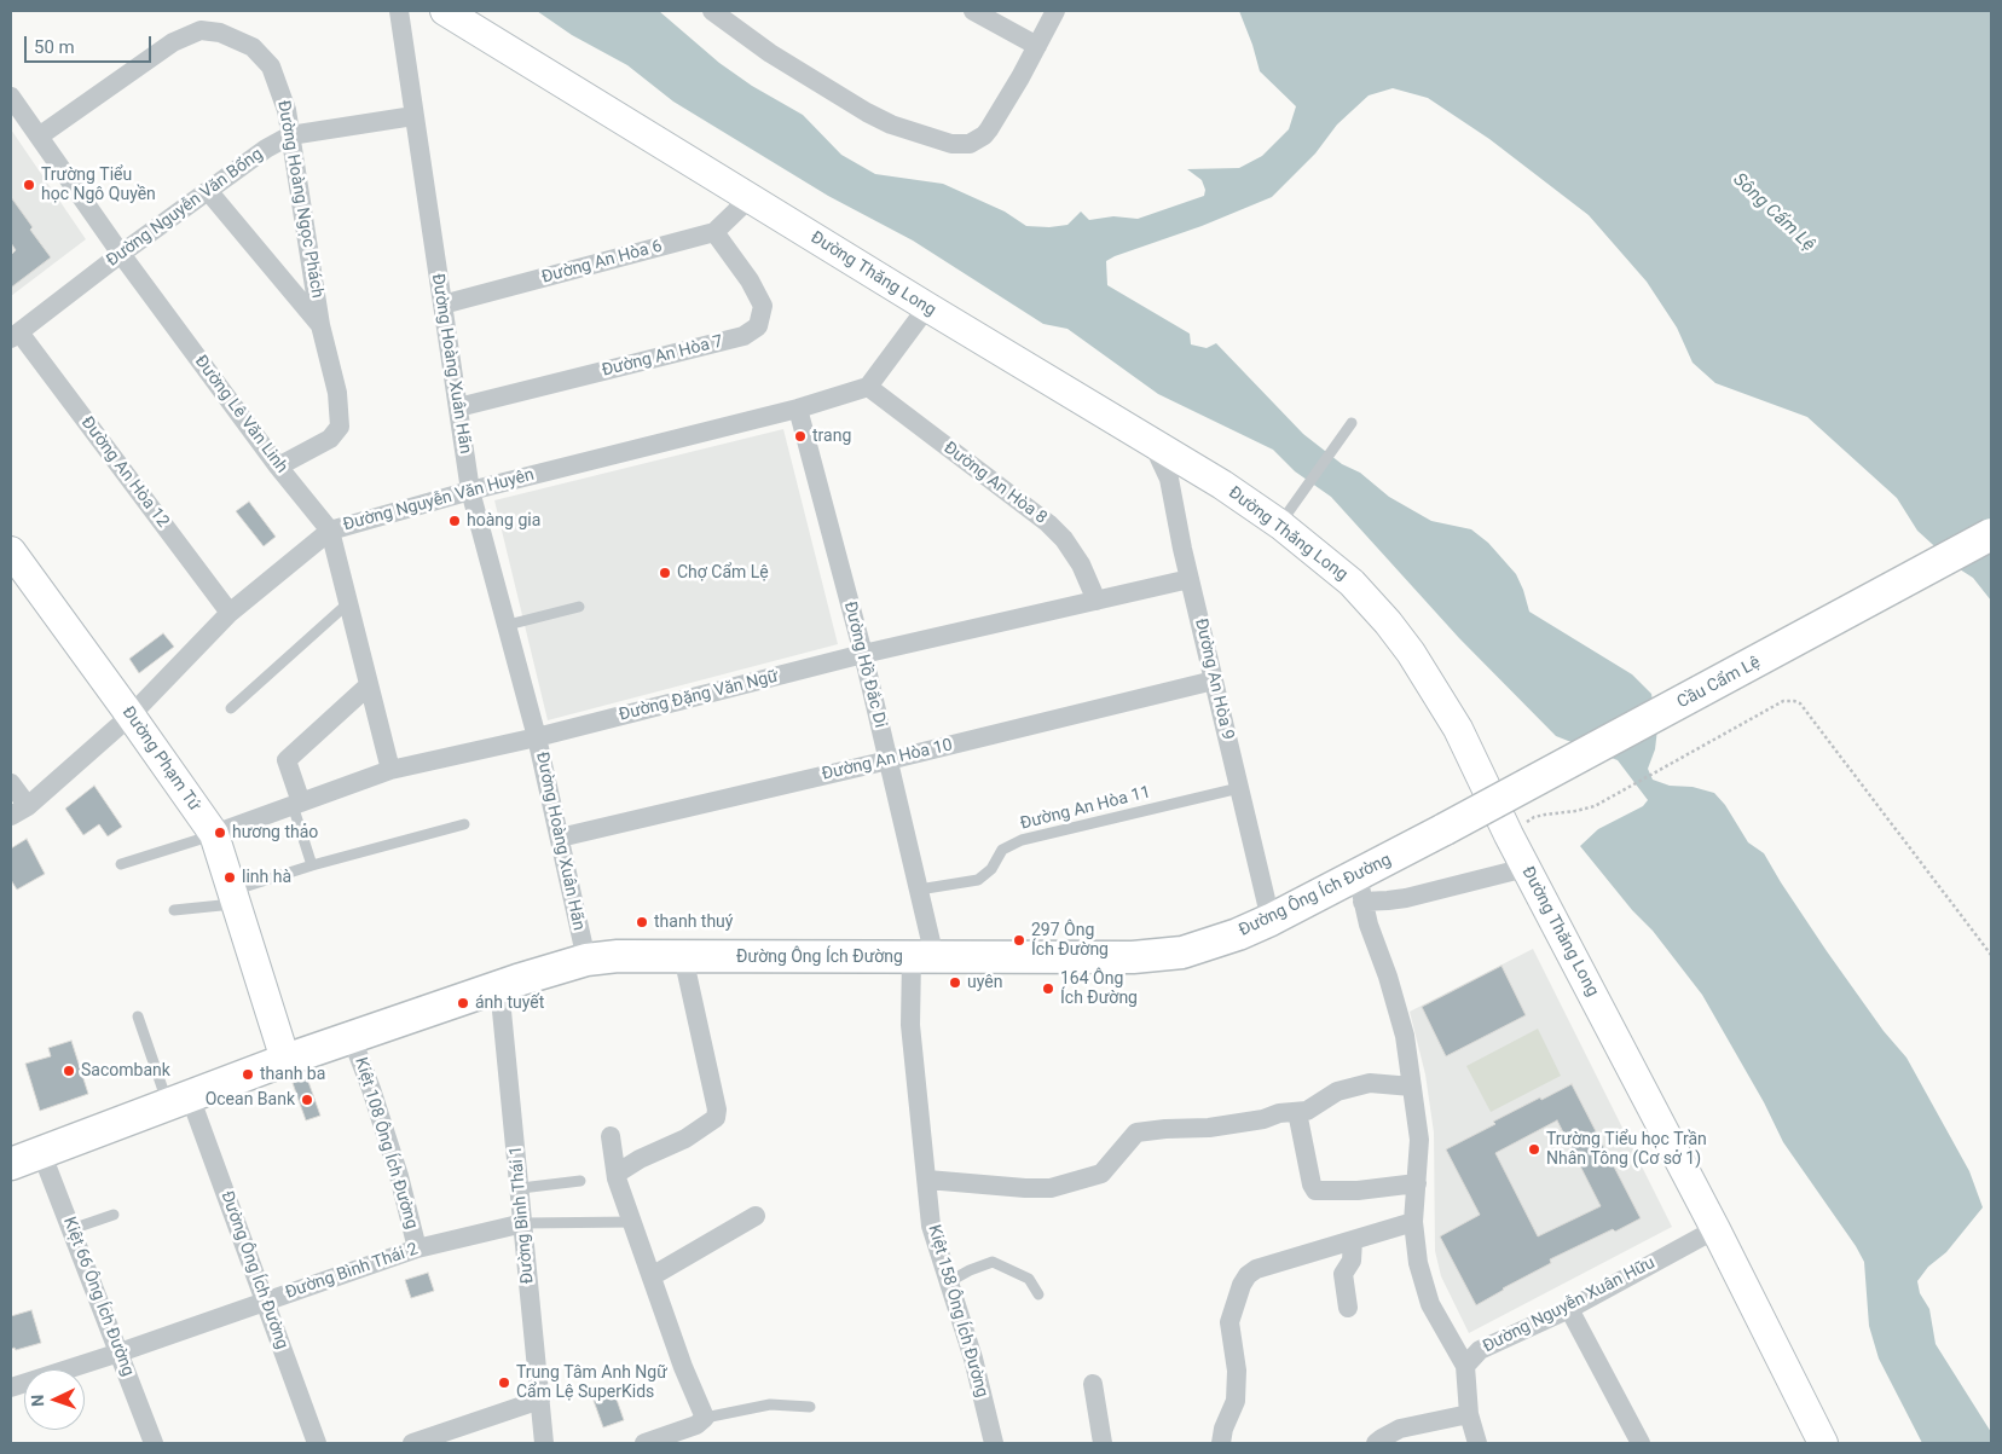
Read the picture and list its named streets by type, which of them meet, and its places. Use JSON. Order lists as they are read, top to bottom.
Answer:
{
  "streets": {
    "main road": ["Cầu Cẩm Lệ", "Đường Ông Ích Đường"],
    "street": [
      "Đường Hoàng Ngọc Phách",
      "Đường Nguyễn Văn Bổng",
      "Đường An Hòa 6",
      "Đường Thăng Long",
      "Đường An Hòa 7",
      "Đường Hoàng Xuân Hãn",
      "Đường Lê Văn Linh",
      "Đường An Hòa 12",
      "Đường An Hòa 8",
      "Đường Nguyễn Văn Huyên",
      "Đường Hồ Đắc Di",
      "Đường An Hòa 9",
      "Đường Đặng Văn Ngữ",
      "Đường Phạm Tứ",
      "Đường An Hòa 10",
      "Kiệt 108 Ông Ích Đường",
      "Đường Bình Thái 1",
      "Đường Bình Thái 2",
      "Kiệt 66 Ông Ích Đường",
      "Đường Nguyễn Xuân Hữu",
      "Kiệt 158 Ông Ích Đường"
    ],
    "lane": ["Đường An Hòa 11"]
  },
  "crossings": [
    ["Đường Hoàng Ngọc Phách", "Đường Nguyễn Văn Bổng"],
    ["Đường Hoàng Ngọc Phách", "Đường Lê Văn Linh"],
    ["Đường Nguyễn Văn Bổng", "Đường Hoàng Xuân Hãn"],
    ["Đường Nguyễn Văn Bổng", "Đường Lê Văn Linh"],
    ["Đường Nguyễn Văn Bổng", "Đường An Hòa 12"],
    ["Đường An Hòa 6", "Đường Thăng Long"],
    ["Đường An Hòa 6", "Đường An Hòa 7"],
    ["Đường An Hòa 6", "Đường Hoàng Xuân Hãn"],
    ["Đường Thăng Long", "Đường An Hòa 9"],
    ["Đường Thăng Long", "Đường Nguyễn Xuân Hữu"],
    ["Đường An Hòa 7", "Đường Hoàng Xuân Hãn"],
    ["Đường Hoàng Xuân Hãn", "Đường Nguyễn Văn Huyên"],
    ["Đường Hoàng Xuân Hãn", "Đường Đặng Văn Ngữ"],
    ["Đường Hoàng Xuân Hãn", "Đường An Hòa 10"],
    ["Đường Hoàng Xuân Hãn", "Đường Ông Ích Đường"],
    ["Đường Lê Văn Linh", "Đường Nguyễn Văn Huyên"],
    ["Đường Lê Văn Linh", "Đường Đặng Văn Ngữ"],
    ["Đường An Hòa 12", "Đường Nguyễn Văn Huyên"],
    ["Đường An Hòa 8", "Đường Nguyễn Văn Huyên"],
    ["Đường An Hòa 8", "Đường Đặng Văn Ngữ"],
    ["Đường Nguyễn Văn Huyên", "Đường Hồ Đắc Di"],
    ["Đường Nguyễn Văn Huyên", "Đường Phạm Tứ"],
    ["Đường Hồ Đắc Di", "Đường Đặng Văn Ngữ"],
    ["Đường Hồ Đắc Di", "Đường An Hòa 10"],
    ["Đường Hồ Đắc Di", "Đường An Hòa 11"],
    ["Đường Hồ Đắc Di", "Đường Ông Ích Đường"],
    ["Đường Hồ Đắc Di", "Kiệt 158 Ông Ích Đường"],
    ["Đường An Hòa 9", "Đường Đặng Văn Ngữ"],
    ["Đường An Hòa 9", "Đường An Hòa 10"],
    ["Đường An Hòa 9", "Đường An Hòa 11"],
    ["Đường An Hòa 9", "Đường Ông Ích Đường"],
    ["Cầu Cẩm Lệ", "Đường Ông Ích Đường"],
    ["Đường Đặng Văn Ngữ", "Đường Phạm Tứ"],
    ["Đường Phạm Tứ", "Đường Ông Ích Đường"],
    ["Đường Ông Ích Đường", "Kiệt 108 Ông Ích Đường"],
    ["Đường Ông Ích Đường", "Đường Bình Thái 1"],
    ["Đường Ông Ích Đường", "Đường Bình Thái 2"],
    ["Đường Ông Ích Đường", "Kiệt 66 Ông Ích Đường"],
    ["Đường Ông Ích Đường", "Kiệt 158 Ông Ích Đường"],
    ["Kiệt 108 Ông Ích Đường", "Đường Bình Thái 2"],
    ["Đường Bình Thái 1", "Đường Bình Thái 2"],
    ["Đường Bình Thái 2", "Kiệt 66 Ông Ích Đường"]
  ],
  "water": ["Sông Cẩm Lệ"],
  "places": [
    "Trường Tiểu học Ngô Quyền",
    "trang",
    "hoàng gia",
    "Chợ Cẩm Lệ",
    "hương thảo",
    "linh hà",
    "thanh thuý",
    "297 Ông Ích Đường",
    "uyên",
    "164 Ông Ích Đường",
    "ánh tuyết",
    "Sacombank",
    "thanh ba",
    "Ocean Bank",
    "Trường Tiểu học Trần Nhân Tông (Cơ sở 1)",
    "Trung Tâm Anh Ngữ Cẩm Lệ SuperKids"
  ],
  "scale_bar": "50 m",
  "north": "left"
}
